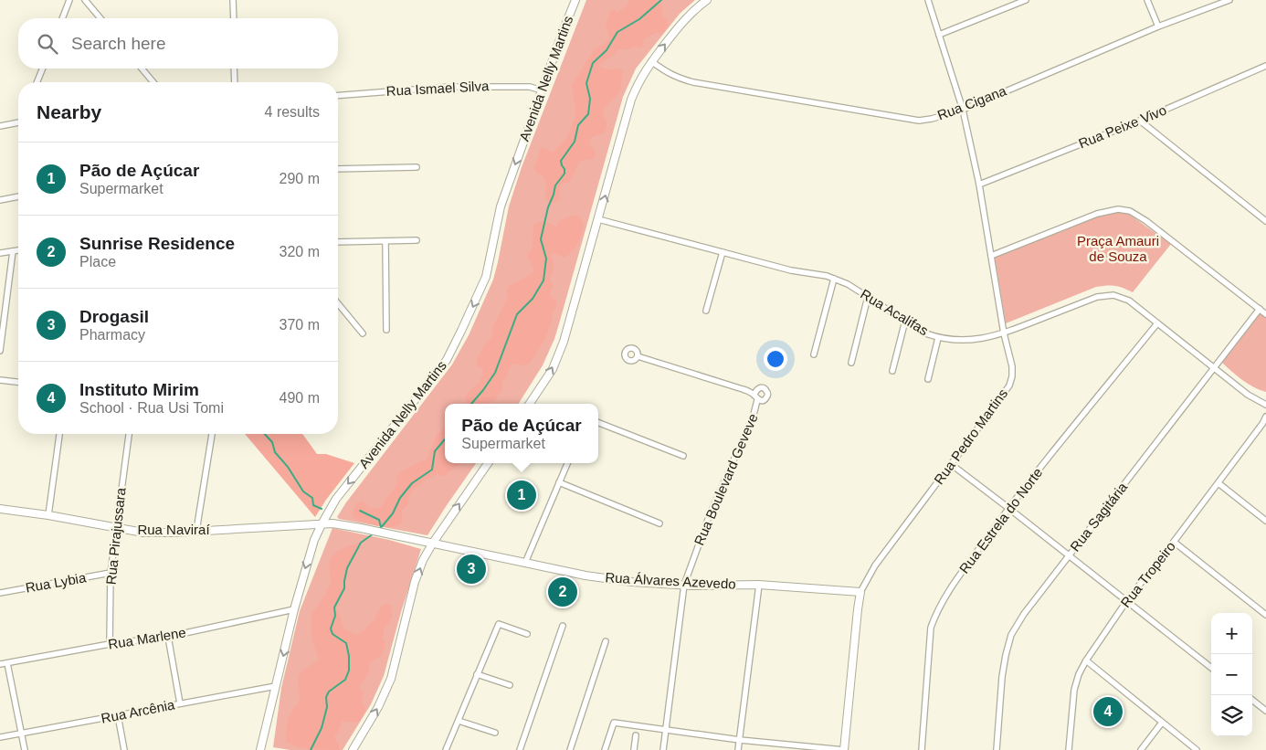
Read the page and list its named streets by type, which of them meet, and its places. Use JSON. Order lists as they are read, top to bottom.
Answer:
{
  "streets": {
    "main road": [
      "Avenida Nelly Martins",
      "Rua Pedro Martins",
      "Rua Naviraí",
      "Rua Álvares Azevedo"
    ],
    "street": [
      "Rua Ismael Silva",
      "Rua Cigana",
      "Rua Peixe Vivo",
      "Rua Acalifas",
      "Rua Boulevard Geveve",
      "Rua Sagitária",
      "Rua Estrela do Norte",
      "Rua Pirajussara",
      "Rua Tropeiro",
      "Rua Lybia",
      "Rua Marlene",
      "Rua Arcênia"
    ]
  },
  "crossings": [
    ["Avenida Nelly Martins", "Rua Ismael Silva"],
    ["Avenida Nelly Martins", "Rua Naviraí"],
    ["Avenida Nelly Martins", "Rua Álvares Azevedo"],
    ["Avenida Nelly Martins", "Rua Marlene"],
    ["Avenida Nelly Martins", "Rua Arcênia"],
    ["Rua Cigana", "Rua Pedro Martins"],
    ["Rua Peixe Vivo", "Rua Pedro Martins"],
    ["Rua Acalifas", "Rua Pedro Martins"],
    ["Rua Acalifas", "Rua Sagitária"],
    ["Rua Acalifas", "Rua Estrela do Norte"],
    ["Rua Pedro Martins", "Rua Álvares Azevedo"],
    ["Rua Boulevard Geveve", "Rua Álvares Azevedo"],
    ["Rua Naviraí", "Rua Pirajussara"],
    ["Rua Naviraí", "Rua Álvares Azevedo"],
    ["Rua Pirajussara", "Rua Lybia"],
    ["Rua Pirajussara", "Rua Marlene"]
  ],
  "one_way": ["Avenida Nelly Martins"],
  "parks": ["Praça Amauri de Souza"],
  "page": {
    "search": "Search here",
    "heading": ["Nearby", "4 results"],
    "list": [
      {
        "mark": "1",
        "name": "Pão de Açúcar",
        "note": "Supermarket",
        "value": "290 m"
      },
      {
        "mark": "2",
        "name": "Sunrise Residence",
        "note": "Place",
        "value": "320 m"
      },
      {
        "mark": "3",
        "name": "Drogasil",
        "note": "Pharmacy",
        "value": "370 m"
      },
      {
        "mark": "4",
        "name": "Instituto Mirim",
        "note": "School · Rua Usi Tomi",
        "value": "490 m"
      }
    ],
    "popup": ["Pão de Açúcar", "Supermarket"],
    "pins": [
      "1",
      "3",
      "2",
      "4"
    ],
    "map_buttons": ["+", "−"]
  }
}
